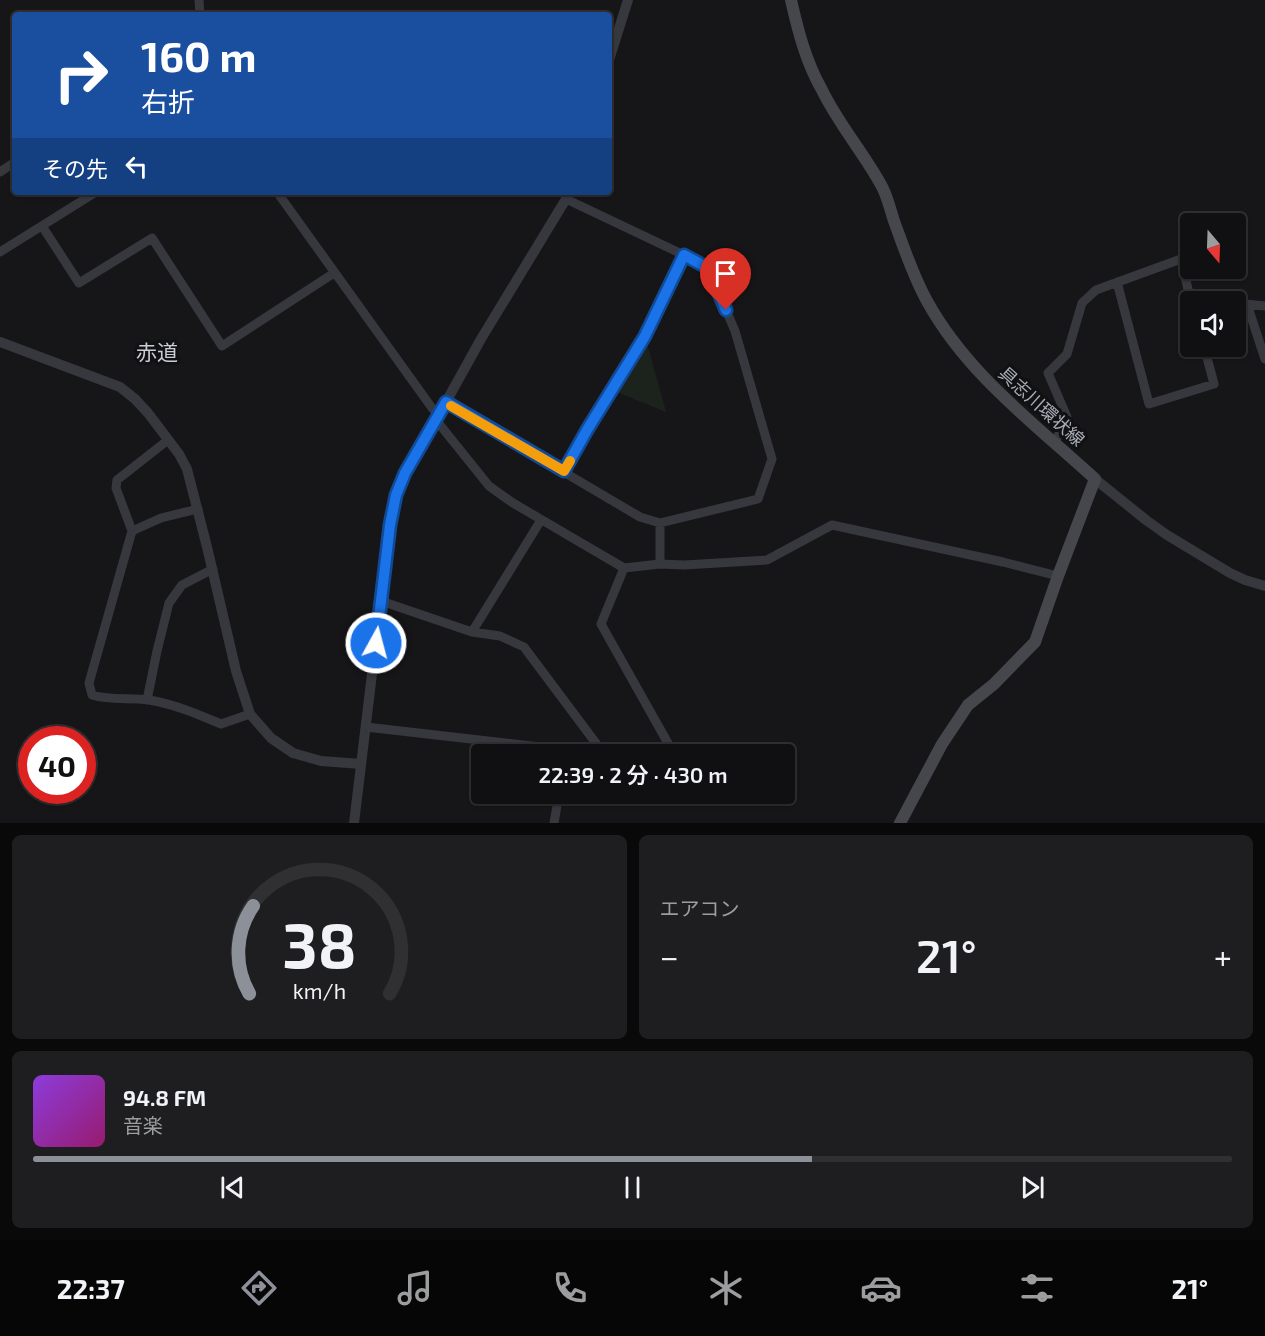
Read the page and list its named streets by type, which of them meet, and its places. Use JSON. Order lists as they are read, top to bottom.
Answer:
{
  "streets": {
    "main road": ["具志川環状線"]
  },
  "districts": ["赤道"],
  "north": "bottom",
  "page": {
    "turn": ["160 m", "右折"],
    "then": "その先",
    "limit": "40",
    "trip": "22:39 · 2 分 · 430 m",
    "tile": "エアコン",
    "heat": ["−", "21°", "+"],
    "song": ["94.8 FM", "音楽"],
    "tabs": ["22:37", "21°"],
    "gauge": ["38", "km/h"]
  }
}
